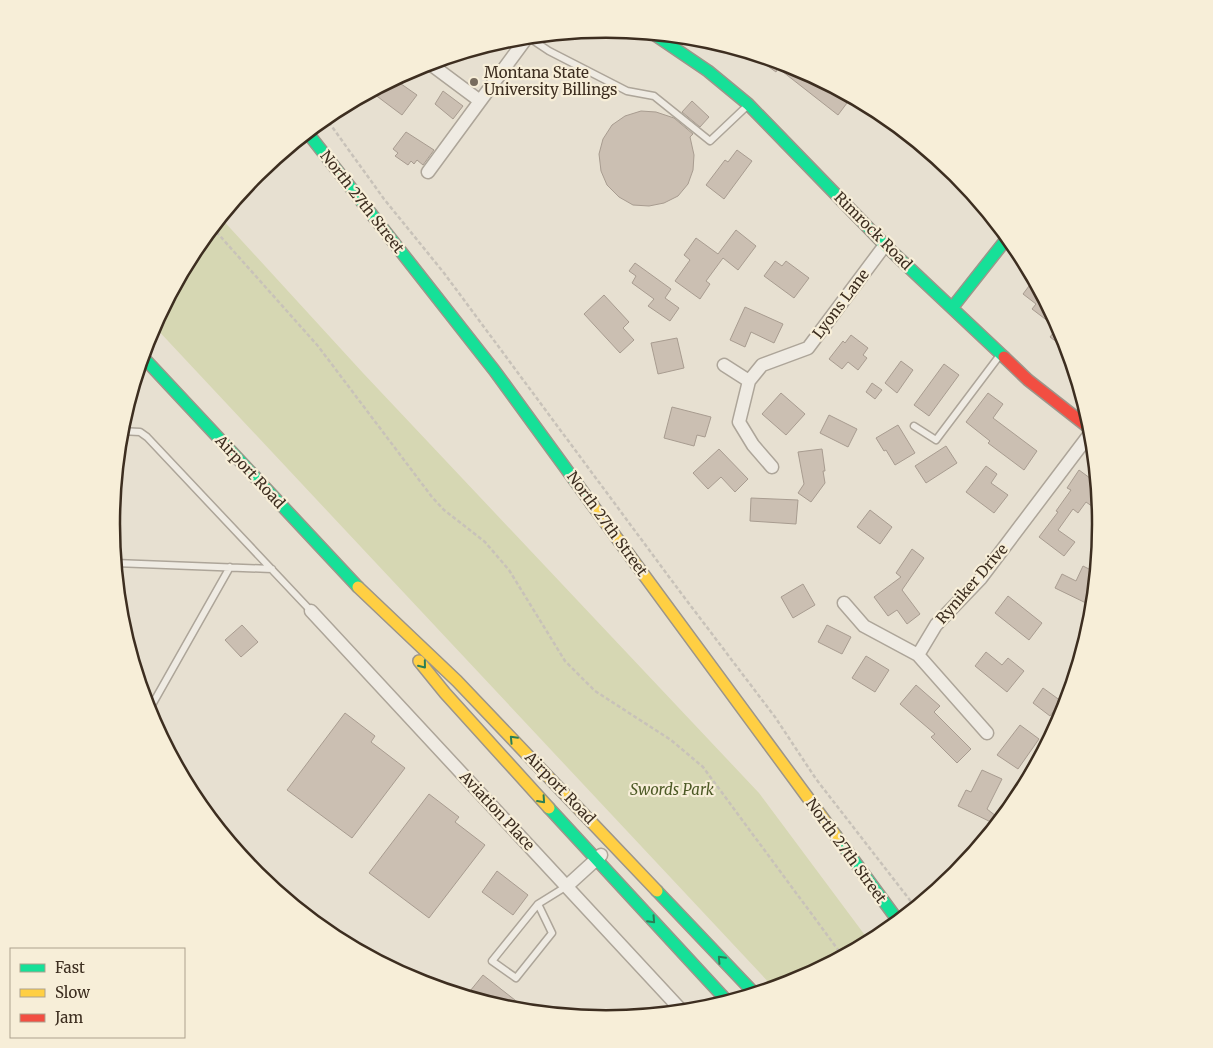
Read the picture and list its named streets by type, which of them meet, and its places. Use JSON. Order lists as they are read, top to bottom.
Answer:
{
  "streets": {
    "main road": ["North 27th Street", "Rimrock Road", "Airport Road"],
    "street": ["Lyons Lane", "Ryniker Drive", "Aviation Place"]
  },
  "crossings": [
    ["Rimrock Road", "Lyons Lane"]
  ],
  "parks": ["Swords Park"],
  "places": ["Montana State University Billings"],
  "legend": ["Fast", "Slow", "Jam"]
}
